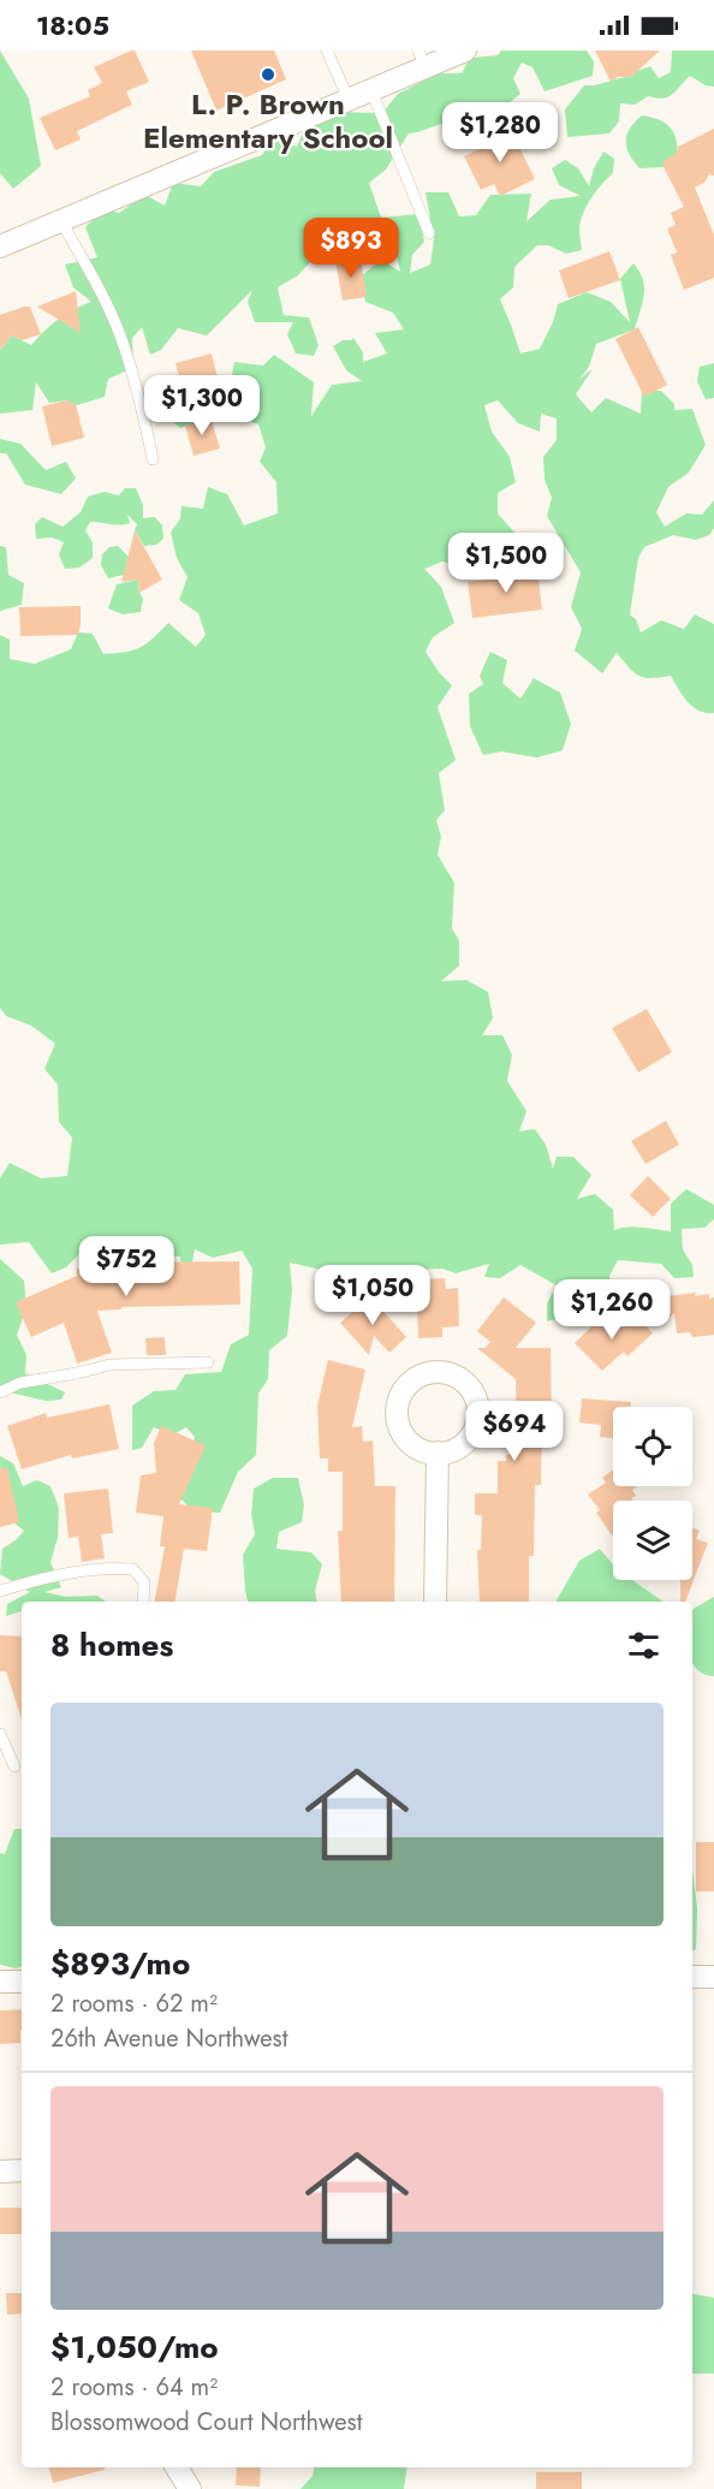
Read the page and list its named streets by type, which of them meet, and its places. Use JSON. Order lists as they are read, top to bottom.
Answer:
{
  "places": ["L. P. Brown Elementary School"],
  "page": {
    "status": "18:05",
    "price": [
      "$1,280",
      "$893",
      "$1,300",
      "$1,500",
      "$752",
      "$1,050",
      "$1,260",
      "$694"
    ],
    "heading": "8 homes",
    "list": [
      {
        "name": "$893/mo",
        "note": "2 rooms · 62 m² · 26th Avenue Northwest"
      },
      {
        "name": "$1,050/mo",
        "note": "2 rooms · 64 m² · Blossomwood Court Northwest"
      }
    ]
  }
}
